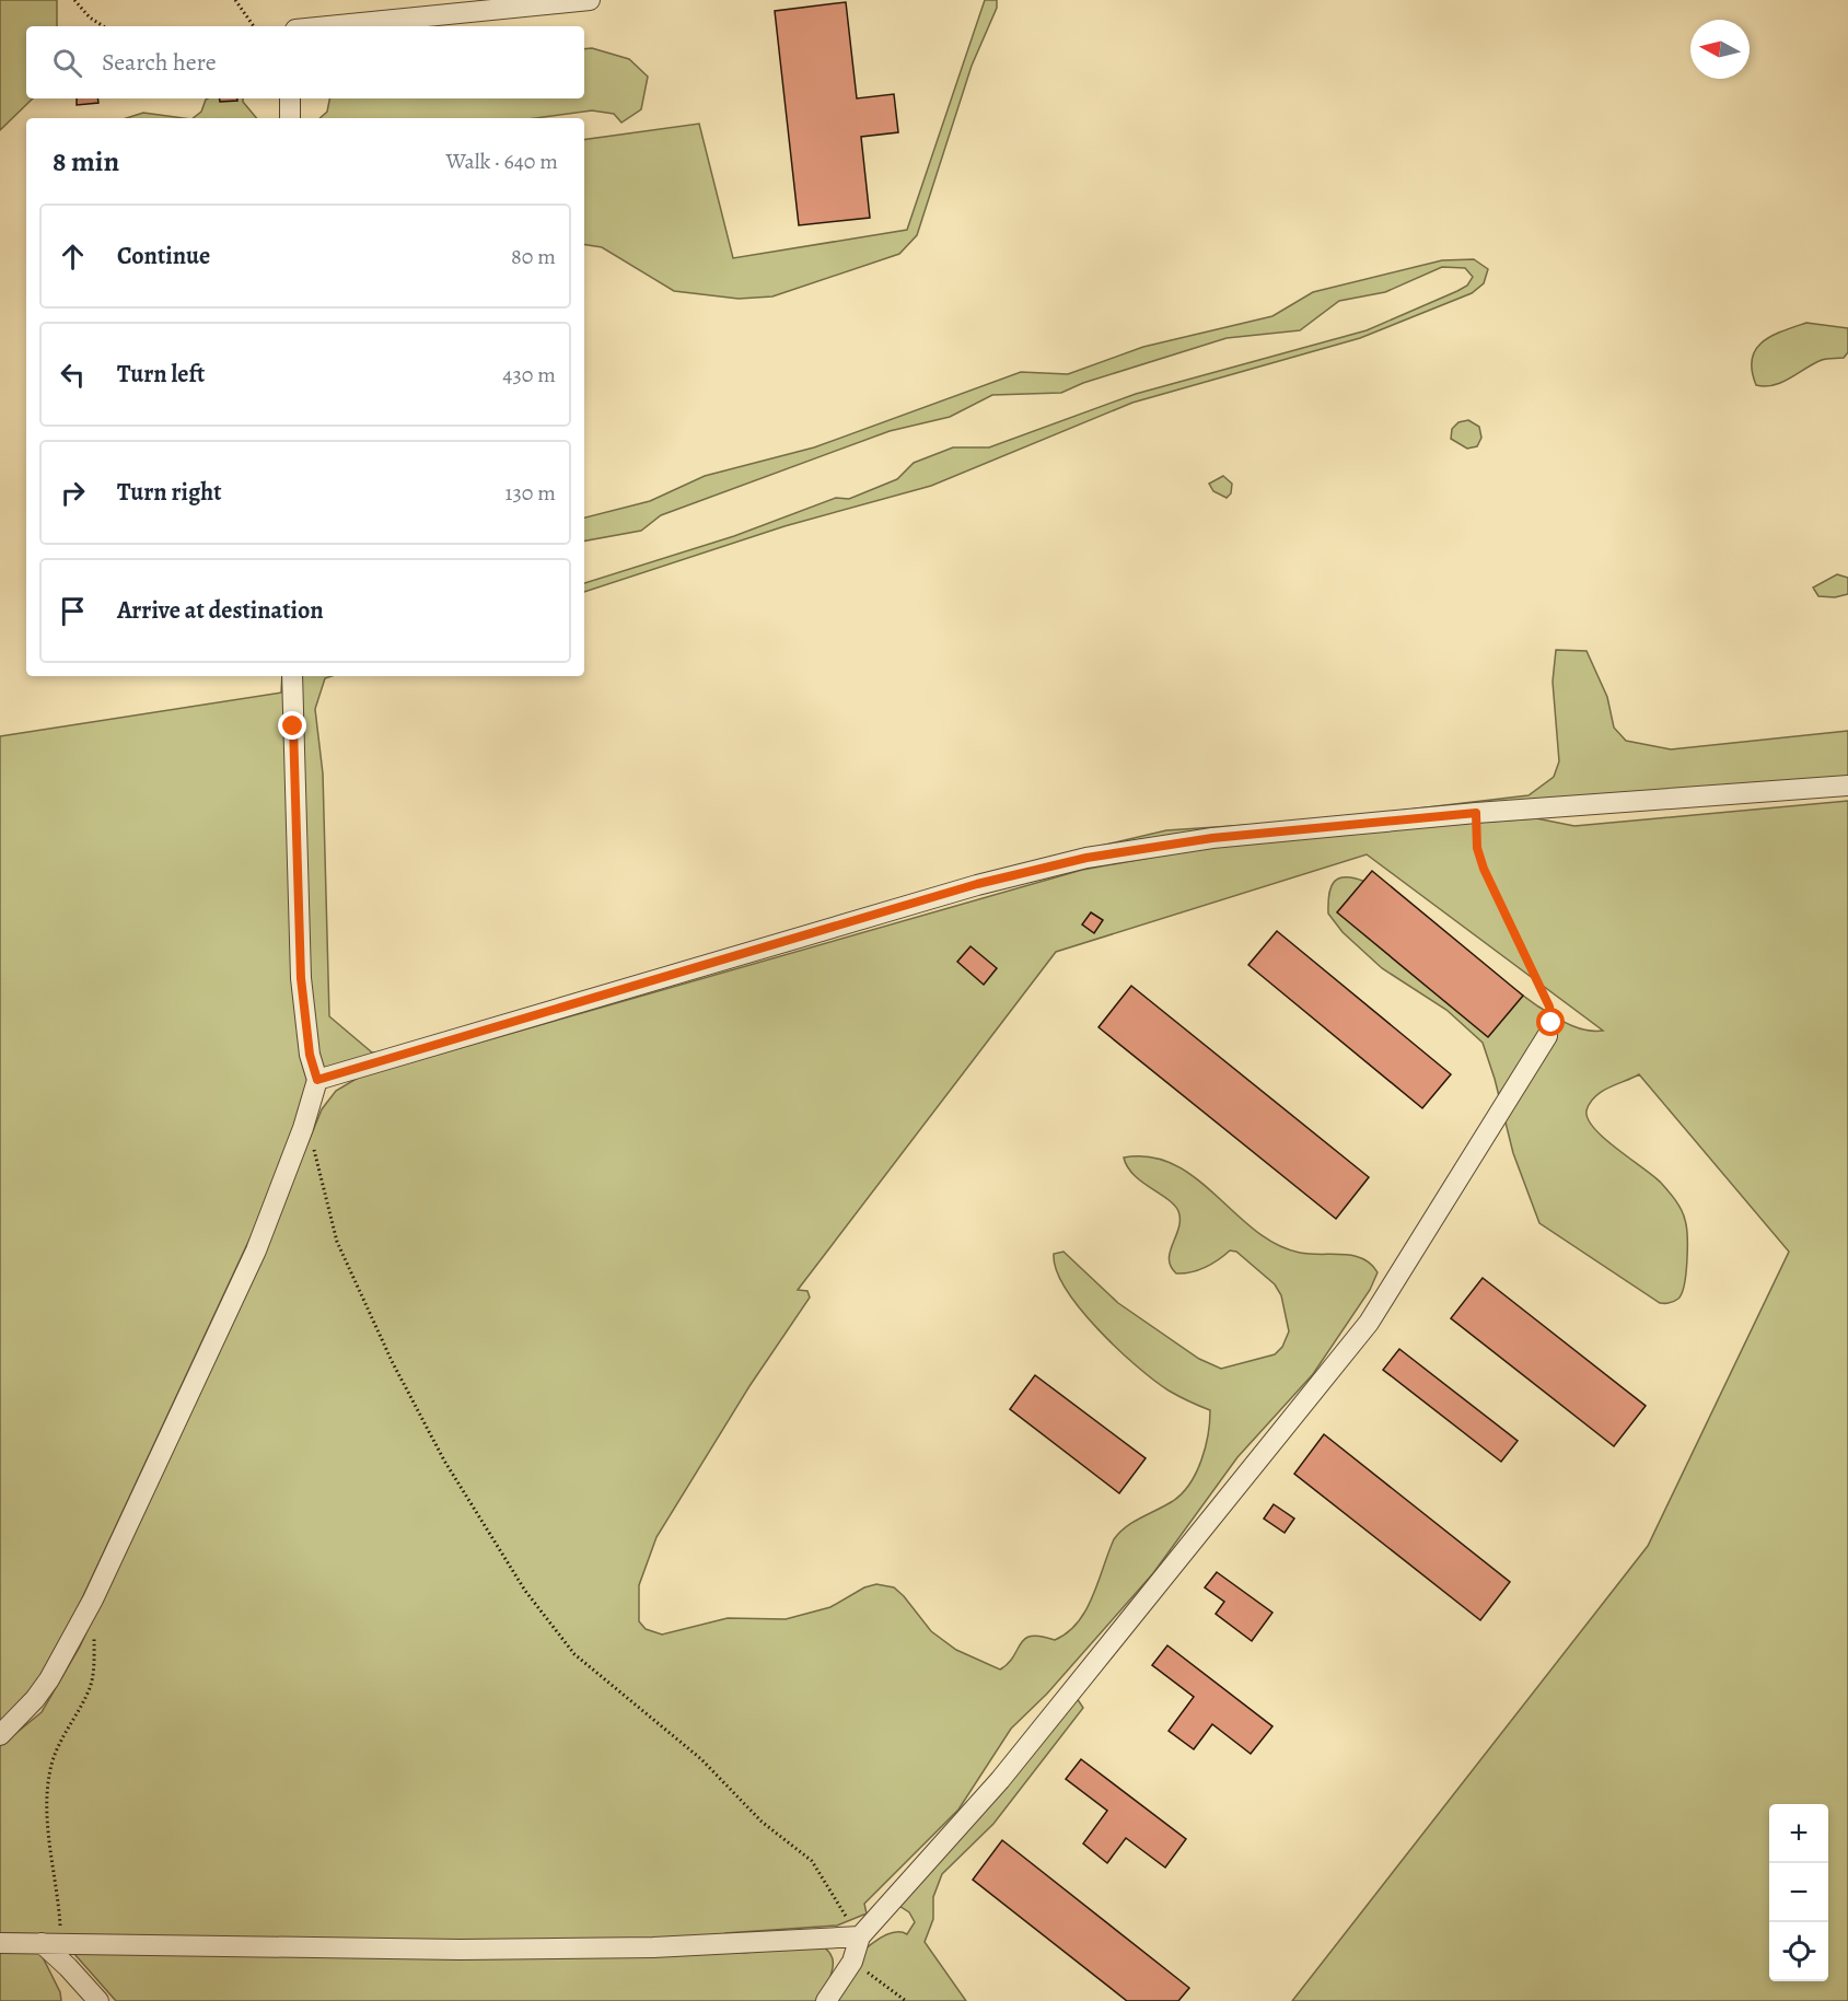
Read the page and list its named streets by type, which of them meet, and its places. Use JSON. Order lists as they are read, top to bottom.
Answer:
{
  "north": "left",
  "page": {
    "search": "Search here",
    "heading": ["8 min", "Walk · 640 m"],
    "list": [
      ["Continue", "80 m"],
      ["Turn left", "430 m"],
      ["Turn right", "130 m"],
      "Arrive at destination"
    ],
    "map_buttons": ["+", "−"]
  }
}
